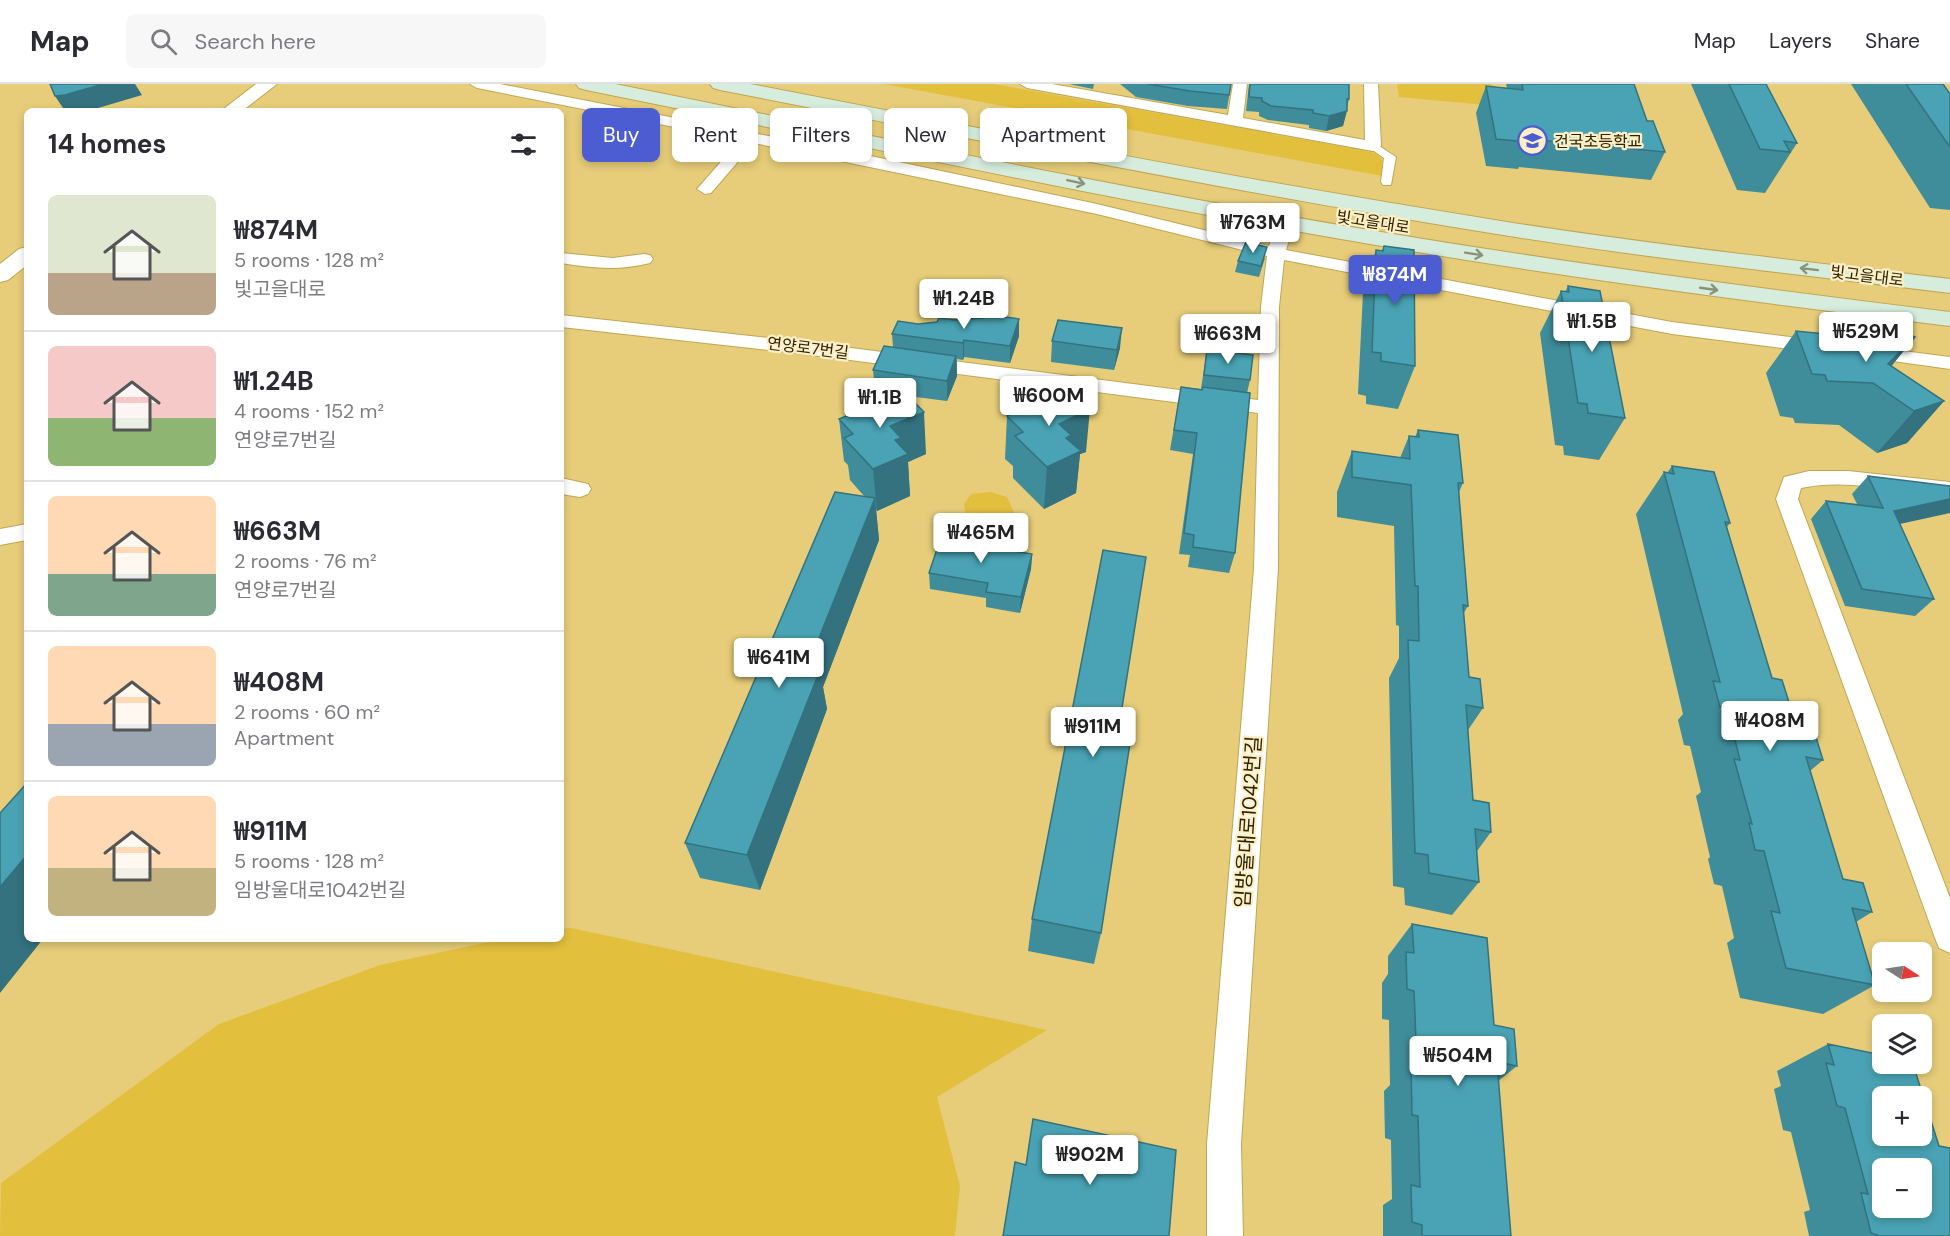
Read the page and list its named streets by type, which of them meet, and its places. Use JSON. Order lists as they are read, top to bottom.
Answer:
{
  "streets": {
    "main road": ["빛고을대로"],
    "street": ["연양로7번길", "임방울대로1042번길"]
  },
  "crossings": [
    ["연양로7번길", "임방울대로1042번길"]
  ],
  "places": {
    "school or university": ["건국초등학교"]
  },
  "north": "right",
  "page": {
    "header": "Map",
    "search": "Search here",
    "nav": ["Map", "Layers", "Share"],
    "chip": [
      "Buy",
      "Rent",
      "Filters",
      "New",
      "Apartment"
    ],
    "heading": "14 homes",
    "list": [
      {
        "name": "₩874M",
        "note": "5 rooms · 128 m² · 빛고을대로"
      },
      {
        "name": "₩1.24B",
        "note": "4 rooms · 152 m² · 연양로7번길"
      },
      {
        "name": "₩663M",
        "note": "2 rooms · 76 m² · 연양로7번길"
      },
      {
        "name": "₩408M",
        "note": "2 rooms · 60 m² · Apartment"
      },
      {
        "name": "₩911M",
        "note": "5 rooms · 128 m² · 임방울대로1042번길"
      }
    ],
    "price": [
      "₩763M",
      "₩874M",
      "₩1.24B",
      "₩1.5B",
      "₩529M",
      "₩663M",
      "₩600M",
      "₩1.1B",
      "₩465M",
      "₩641M",
      "₩408M",
      "₩911M",
      "₩504M",
      "₩902M"
    ],
    "map_buttons": ["+", "−"]
  }
}
